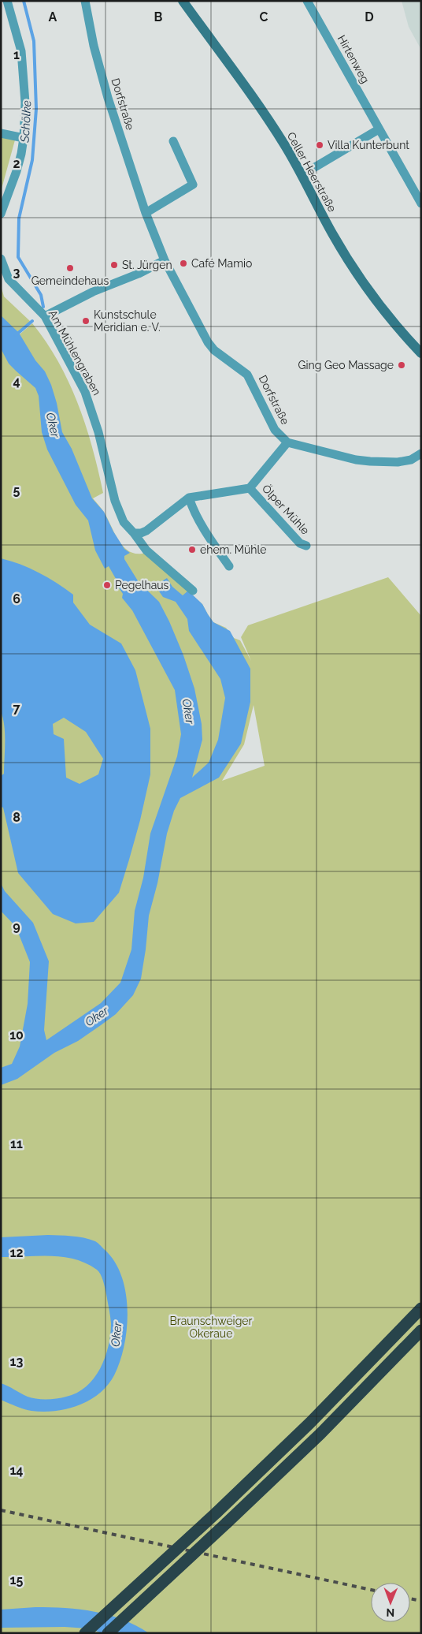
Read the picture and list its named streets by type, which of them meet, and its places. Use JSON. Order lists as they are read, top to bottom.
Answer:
{
  "streets": {
    "main road": ["Celler Heerstraße"],
    "street": [
      "Hirtenweg",
      "Dorfstraße",
      "Am Mühlengraben",
      "Ölper Mühle"
    ]
  },
  "water": ["Schölke", "Oker"],
  "parks": ["Braunschweiger Okeraue"],
  "places": [
    "Villa Kunterbunt",
    "Café Mamio",
    "St. Jürgen",
    "Gemeindehaus",
    "Kunstschule Meridian e. V.",
    "Ging Geo Massage",
    "ehem. Mühle",
    "Pegelhaus"
  ],
  "north": "bottom",
  "grid": {
    "columns": [
      "A",
      "B",
      "C",
      "D"
    ],
    "rows": [
      "1",
      "2",
      "3",
      "4",
      "5",
      "6",
      "7",
      "8",
      "9",
      "10",
      "11",
      "12",
      "13",
      "14",
      "15"
    ]
  }
}
